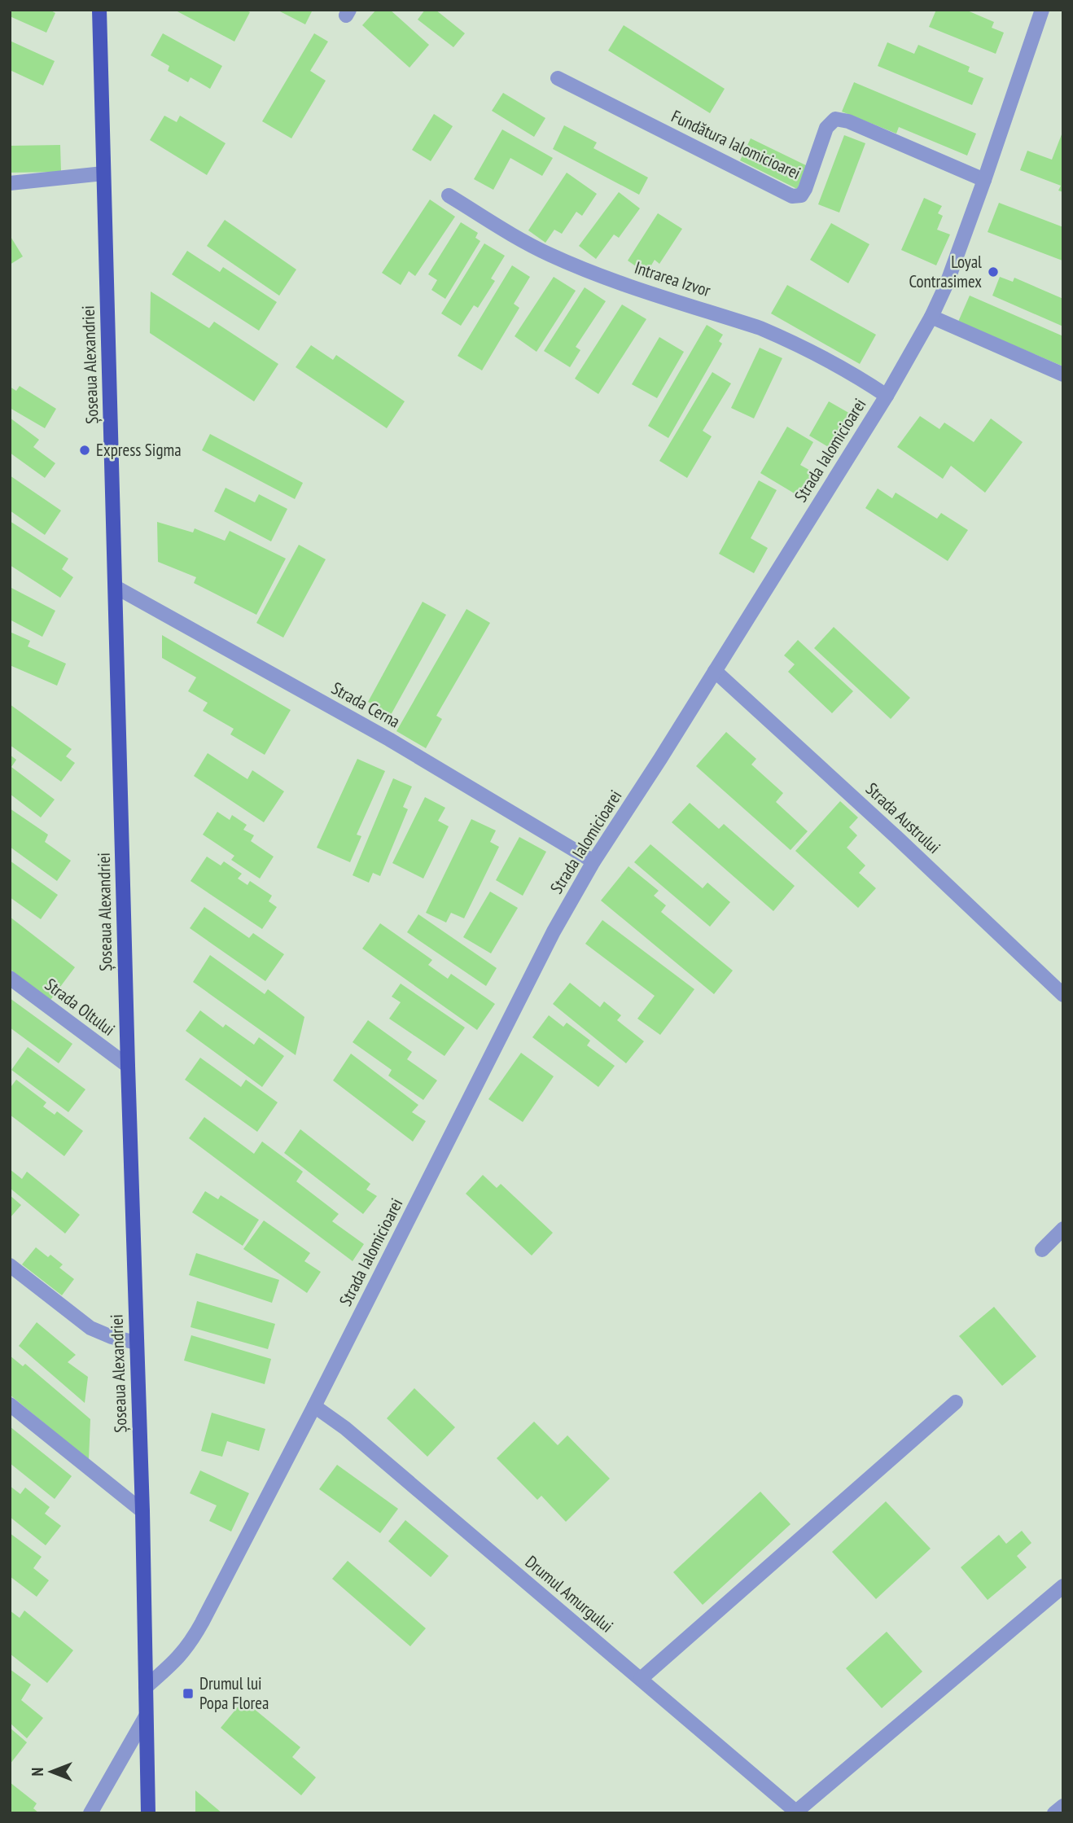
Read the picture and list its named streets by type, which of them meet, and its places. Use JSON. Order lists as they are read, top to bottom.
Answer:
{
  "streets": {
    "main road": ["Șoseaua Alexandriei"],
    "street": [
      "Fundătura Ialomicioarei",
      "Intrarea Izvor",
      "Strada Ialomicioarei",
      "Strada Cerna",
      "Strada Austrului",
      "Strada Oltului",
      "Drumul Amurgului"
    ]
  },
  "crossings": [
    ["Fundătura Ialomicioarei", "Strada Ialomicioarei"],
    ["Intrarea Izvor", "Strada Ialomicioarei"],
    ["Șoseaua Alexandriei", "Strada Ialomicioarei"],
    ["Șoseaua Alexandriei", "Strada Cerna"],
    ["Șoseaua Alexandriei", "Strada Oltului"],
    ["Strada Ialomicioarei", "Strada Cerna"],
    ["Strada Ialomicioarei", "Strada Austrului"],
    ["Strada Ialomicioarei", "Drumul Amurgului"]
  ],
  "places": {
    "other": ["Loyal Contrasimex", "Express Sigma"],
    "transit": ["Drumul lui Popa Florea"]
  },
  "north": "left"
}
